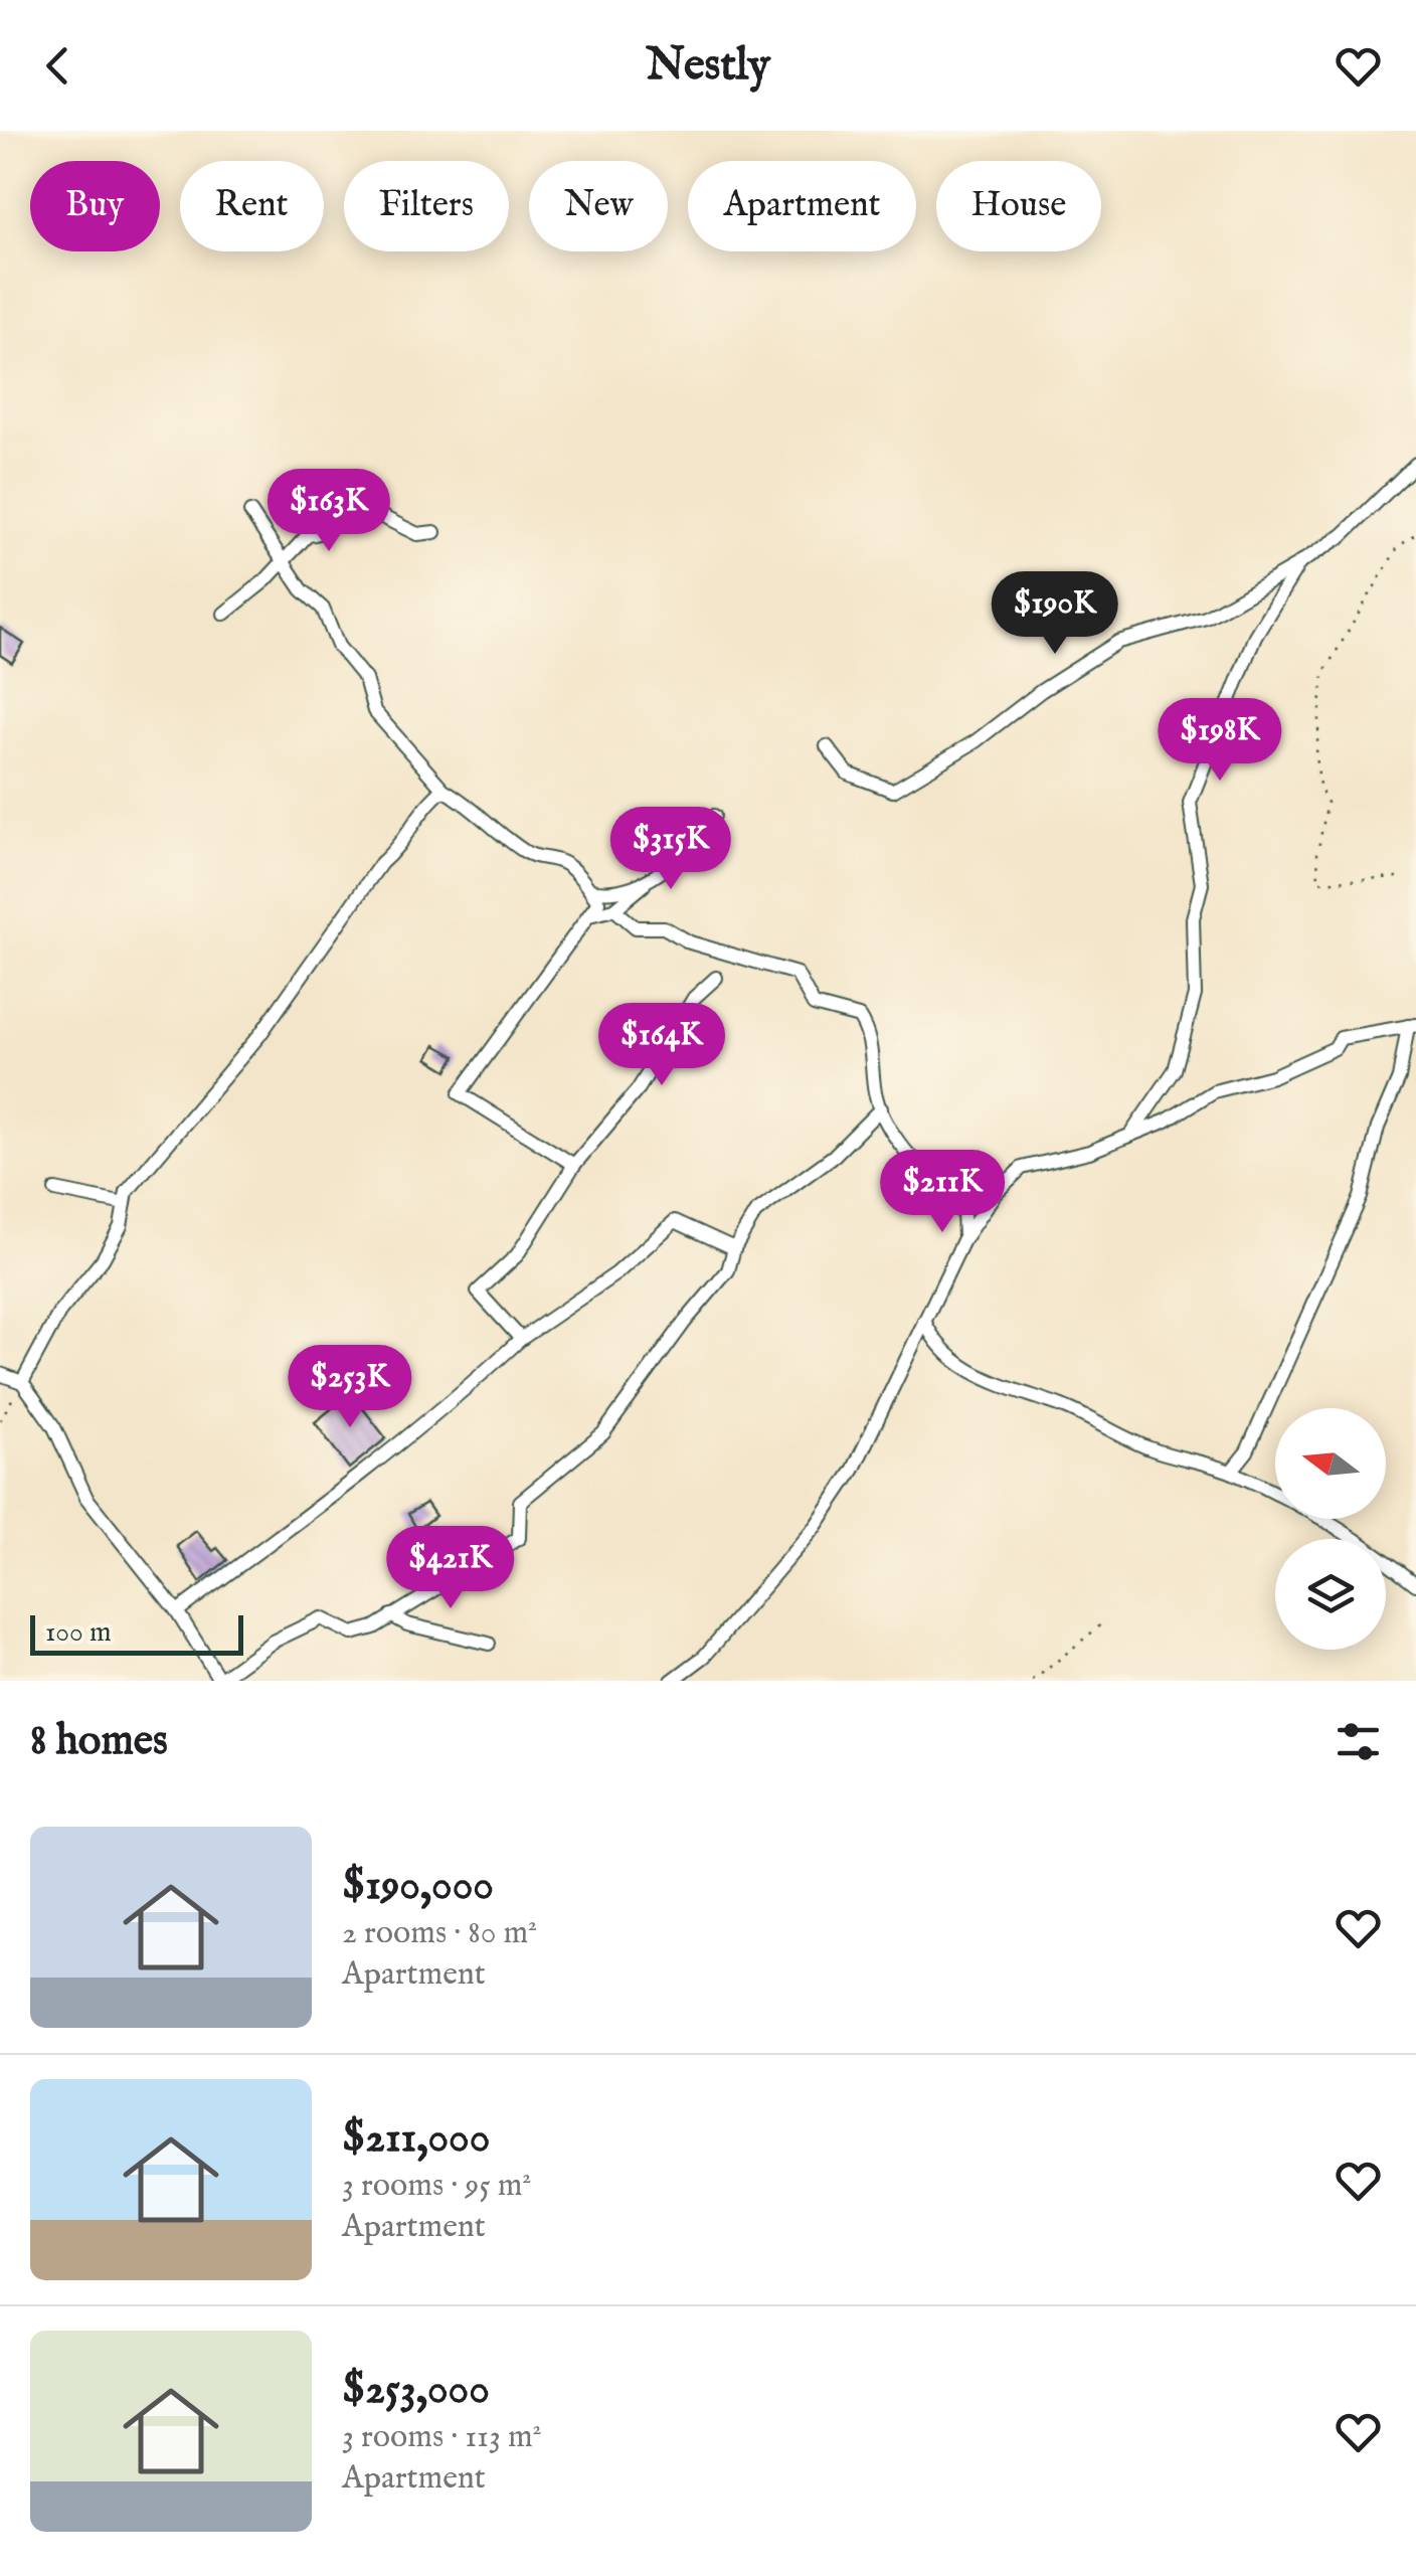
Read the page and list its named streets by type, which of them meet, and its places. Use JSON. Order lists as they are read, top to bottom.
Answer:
{
  "scale_bar": "100 m",
  "north": "left",
  "page": {
    "header": "Nestly",
    "chip": [
      "Buy",
      "Rent",
      "Filters",
      "New",
      "Apartment",
      "House"
    ],
    "price": [
      "$163K",
      "$190K",
      "$198K",
      "$315K",
      "$164K",
      "$211K",
      "$253K",
      "$421K"
    ],
    "scale": "100 m",
    "heading": "8 homes",
    "list": [
      {
        "name": "$190,000",
        "note": "2 rooms · 80 m² · Apartment"
      },
      {
        "name": "$211,000",
        "note": "3 rooms · 95 m² · Apartment"
      },
      {
        "name": "$253,000",
        "note": "3 rooms · 113 m² · Apartment"
      }
    ]
  }
}
